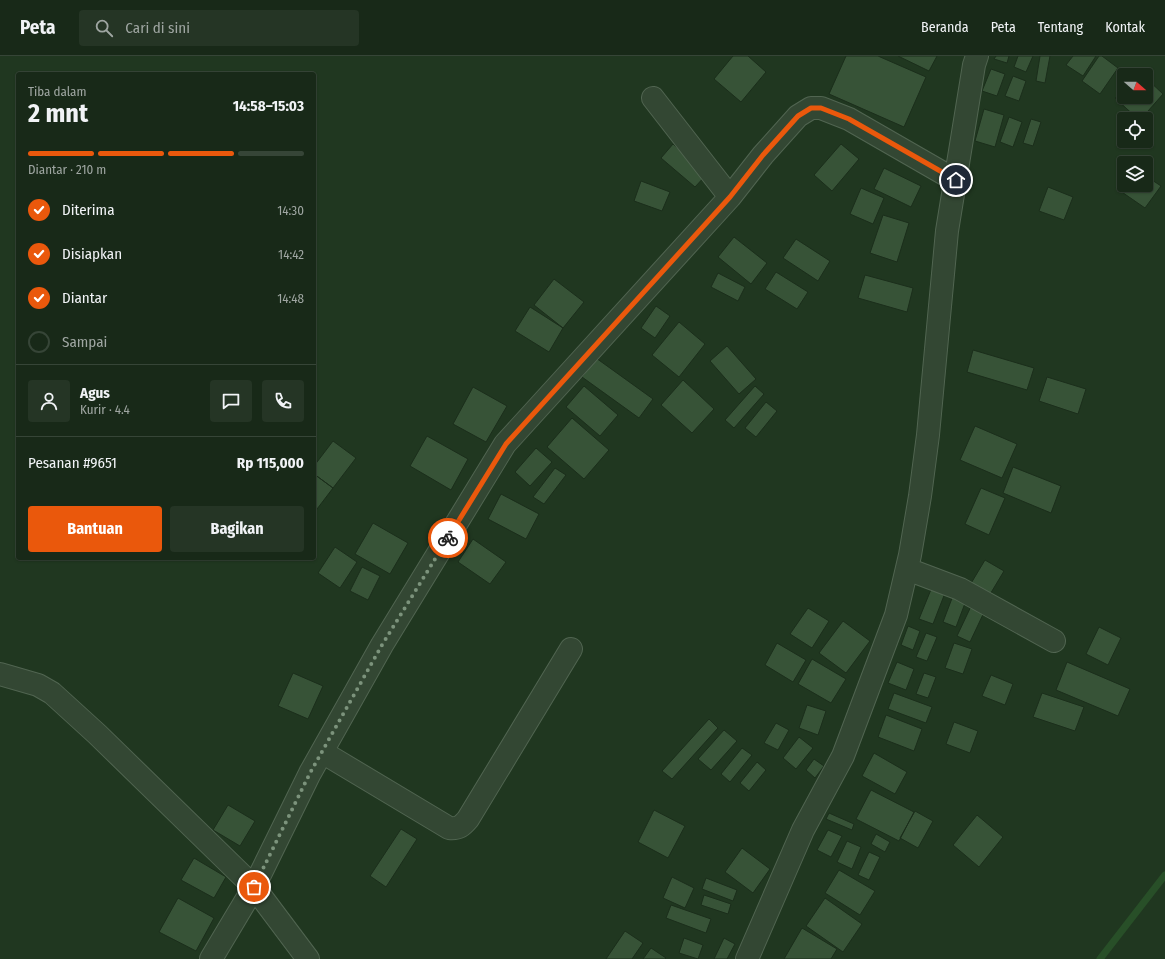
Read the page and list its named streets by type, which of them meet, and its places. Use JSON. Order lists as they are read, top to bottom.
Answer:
{
  "north": "right",
  "page": {
    "header": "Peta",
    "search": "Cari di sini",
    "nav": [
      "Beranda",
      "Peta",
      "Tentang",
      "Kontak"
    ],
    "heading": ["2 mnt", "Tiba dalam", "14:58–15:03"],
    "panel": [
      "Agus",
      "Kurir · 4.4",
      "Pesanan #9651",
      "Rp 115,000"
    ],
    "bar": "Diantar · 210 m",
    "list": [
      ["Diterima", "14:30"],
      ["Disiapkan", "14:42"],
      ["Diantar", "14:48"],
      "Sampai"
    ],
    "buttons": ["Bantuan", "Bagikan"]
  }
}
